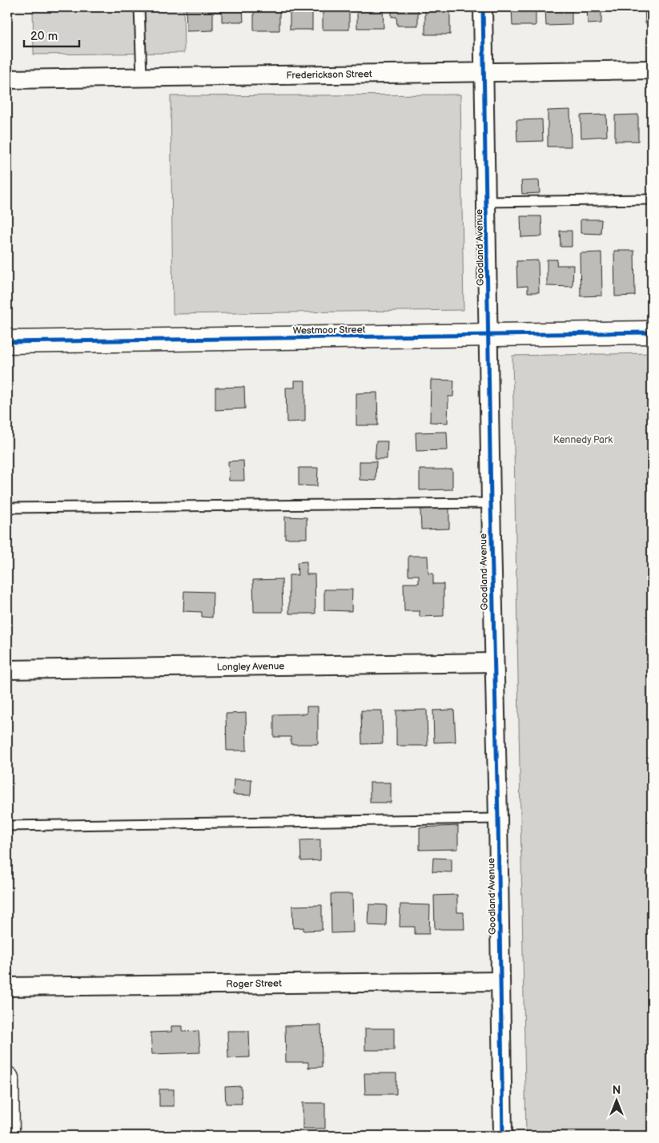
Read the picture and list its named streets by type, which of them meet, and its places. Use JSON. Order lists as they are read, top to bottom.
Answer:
{
  "streets": {
    "street": [
      "Frederickson Street",
      "Goodland Avenue",
      "Westmoor Street",
      "Longley Avenue",
      "Roger Street"
    ]
  },
  "crossings": [
    ["Frederickson Street", "Goodland Avenue"],
    ["Goodland Avenue", "Westmoor Street"],
    ["Goodland Avenue", "Longley Avenue"],
    ["Goodland Avenue", "Roger Street"]
  ],
  "parks": ["Kennedy Park"],
  "scale_bar": "20 m",
  "north": "top"
}
